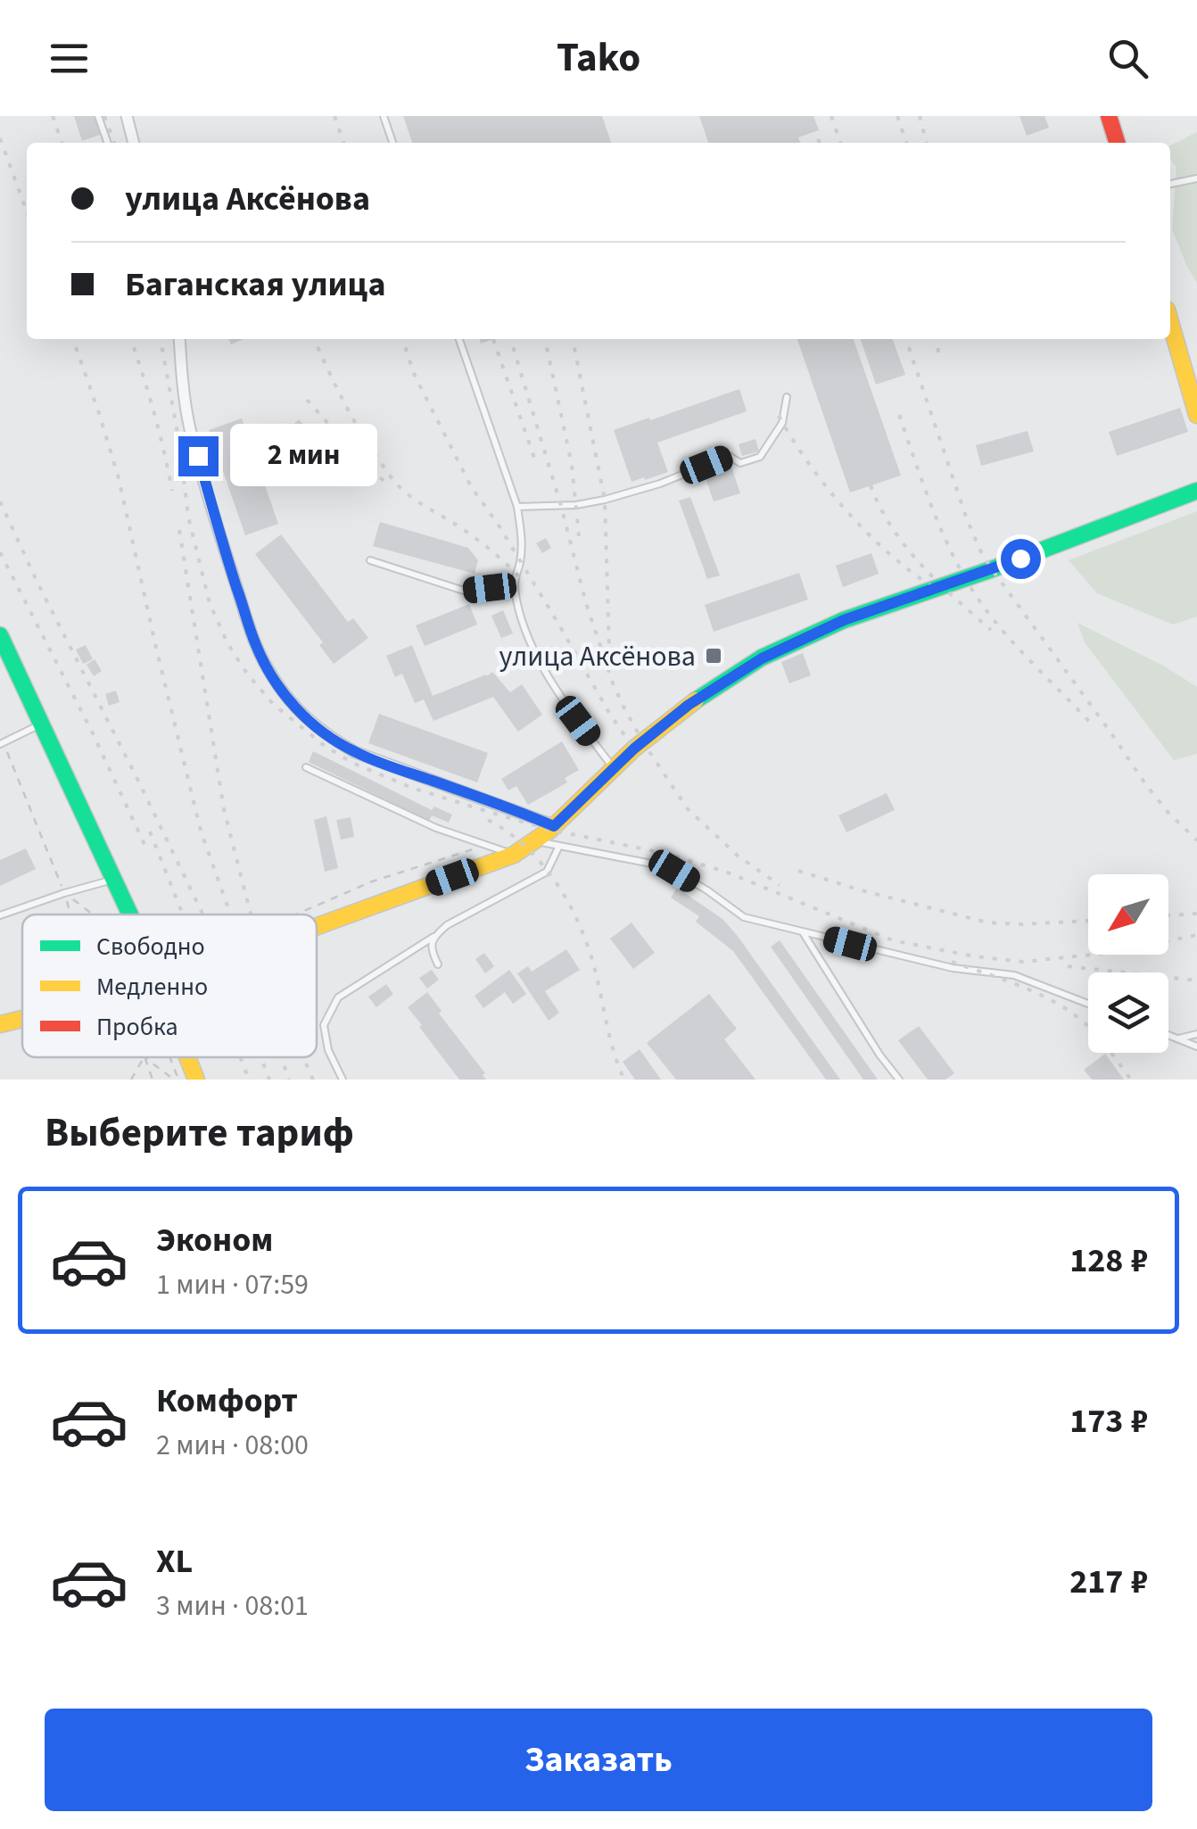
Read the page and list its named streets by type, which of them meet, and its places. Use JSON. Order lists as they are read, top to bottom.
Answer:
{
  "places": {
    "transit": ["улица Аксёнова"]
  },
  "legend": ["Свободно", "Медленно", "Пробка"],
  "north": "bottom left",
  "page": {
    "header": "Tako",
    "banner": ["улица Аксёнова", "Баганская улица"],
    "bubble": "2 мин",
    "heading": "Выберите тариф",
    "list": [
      {
        "name": "Эконом",
        "note": "1 мин · 07:59",
        "value": "128 ₽"
      },
      {
        "name": "Комфорт",
        "note": "2 мин · 08:00",
        "value": "173 ₽"
      },
      {
        "name": "XL",
        "note": "3 мин · 08:01",
        "value": "217 ₽"
      }
    ],
    "buttons": "Заказать"
  }
}
